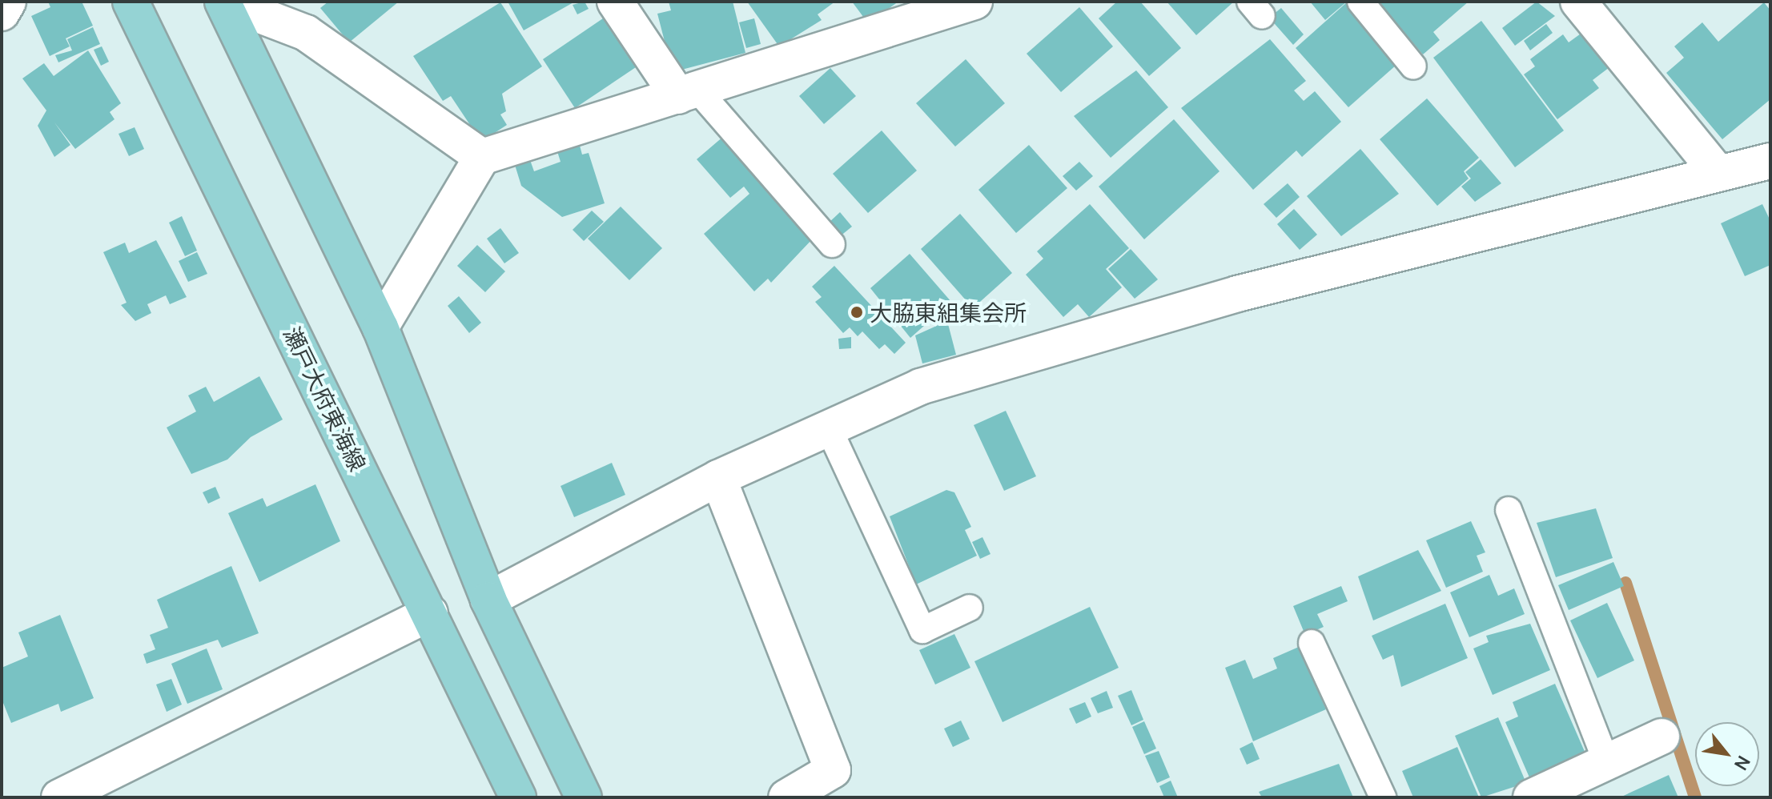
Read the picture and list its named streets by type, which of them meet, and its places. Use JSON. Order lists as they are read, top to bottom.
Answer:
{
  "streets": {
    "main road": ["瀬戸大府東海線"]
  },
  "places": ["大脇東組集会所"],
  "north": "bottom right"
}
